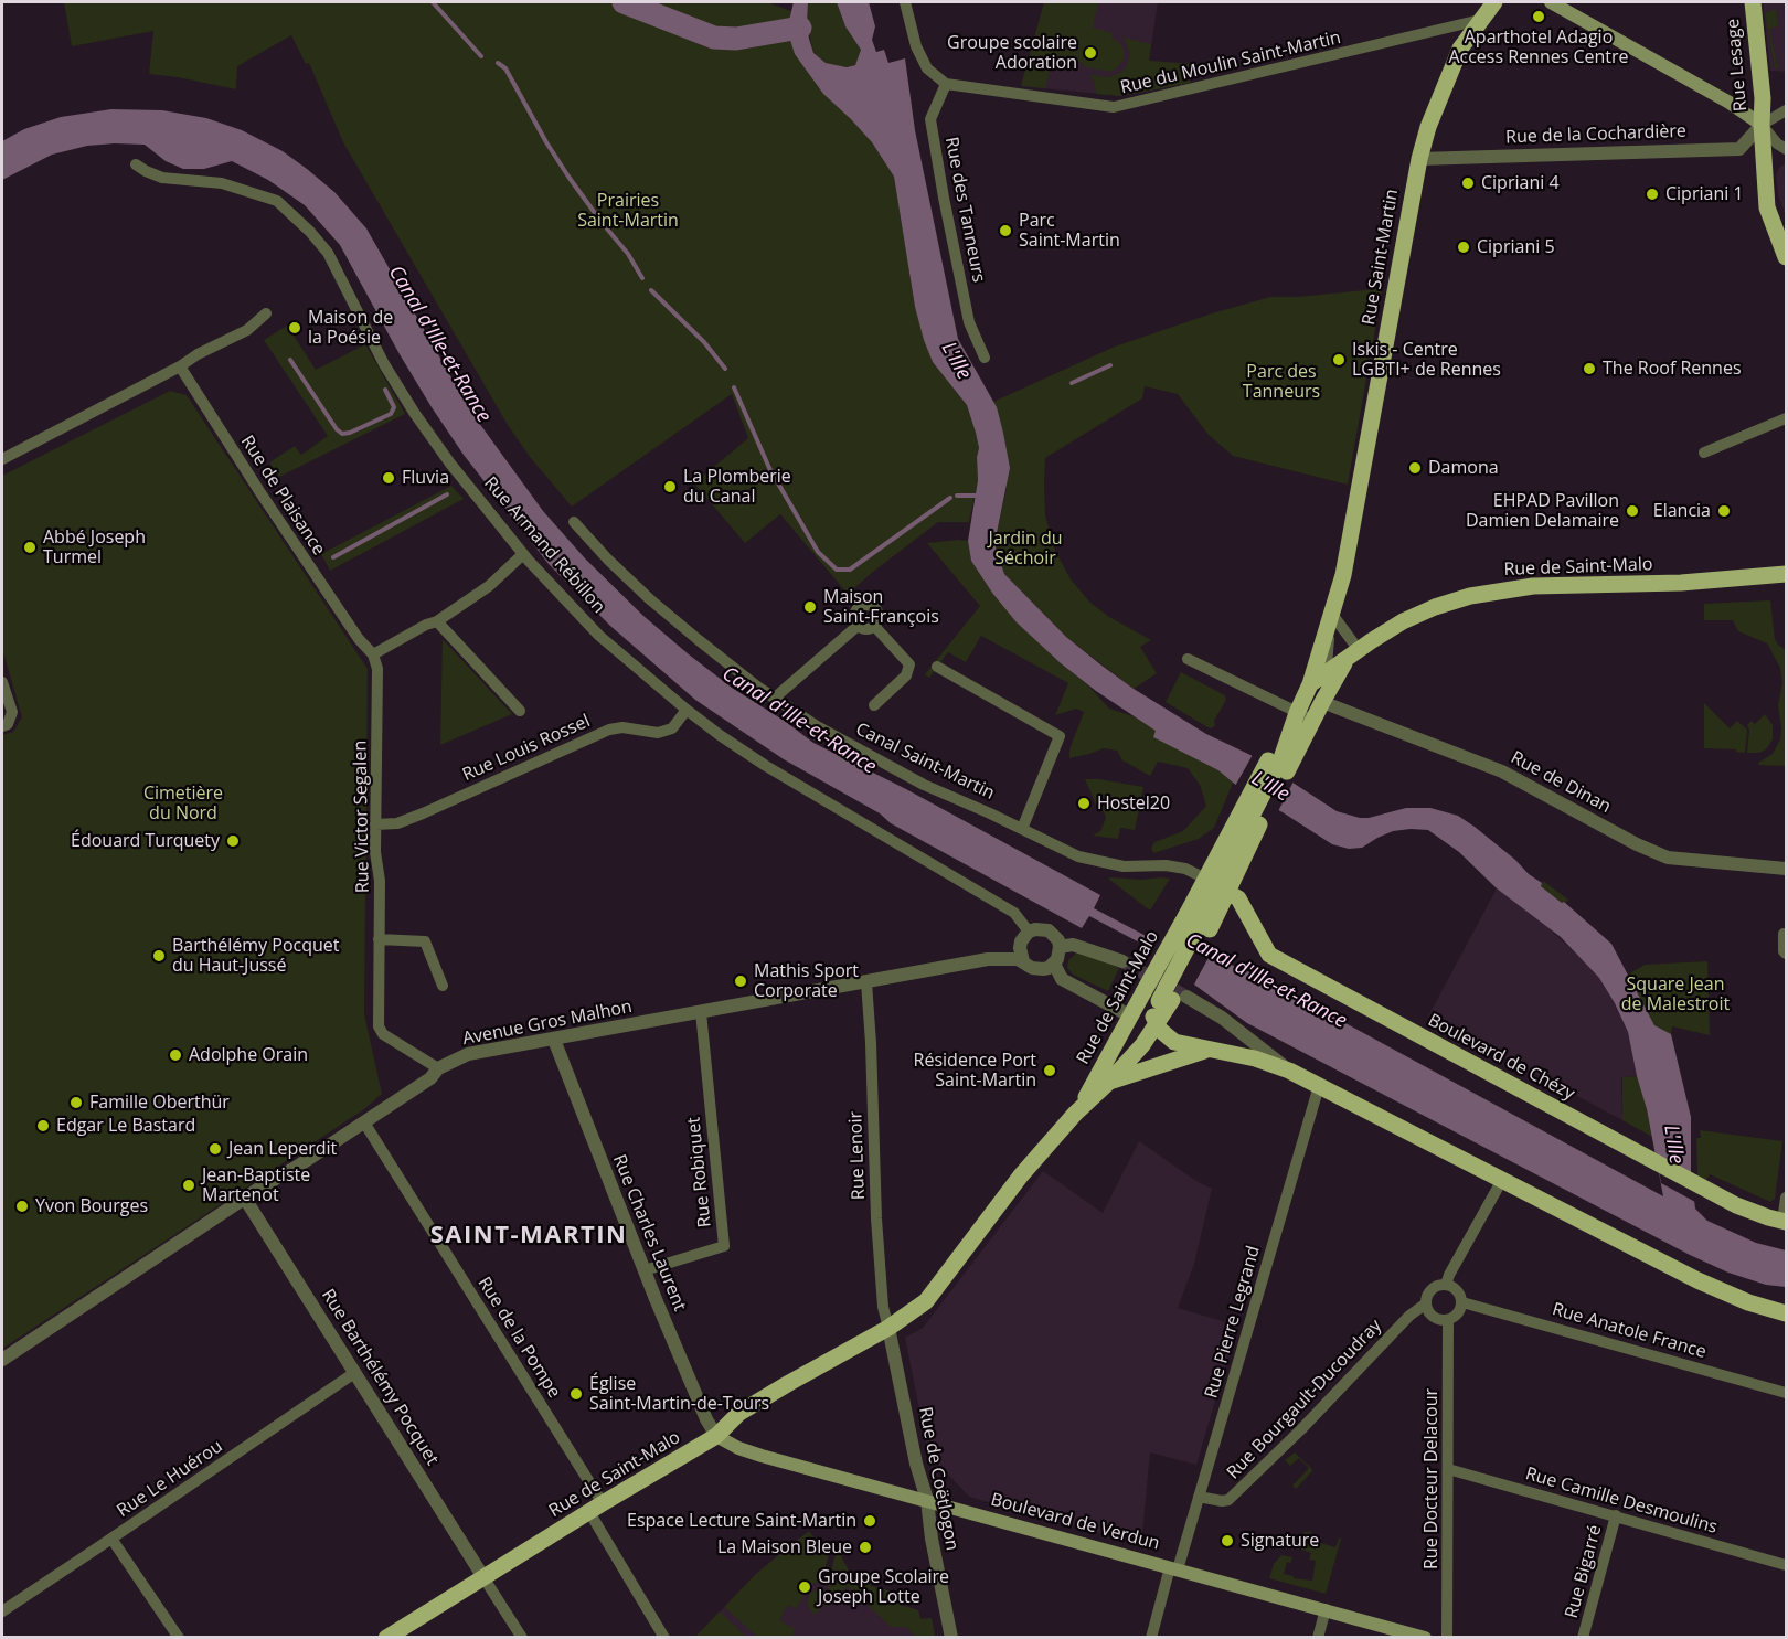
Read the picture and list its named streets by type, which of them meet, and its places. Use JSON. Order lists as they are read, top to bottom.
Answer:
{
  "streets": {
    "main road": [
      "Rue Lesage",
      "Rue Saint-Martin",
      "Rue de Saint-Malo",
      "Boulevard de Chézy",
      "Boulevard de Verdun"
    ],
    "street": [
      "Rue du Moulin Saint-Martin",
      "Rue de la Cochardière",
      "Rue des Tanneurs",
      "Rue de Plaisance",
      "Rue Armand Rébillon",
      "Rue Louis Rossel",
      "Canal Saint-Martin",
      "Rue de Dinan",
      "Rue Victor Segalen",
      "Avenue Gros Malhon",
      "Rue Lenoir",
      "Rue Robiquet",
      "Rue Charles Laurent",
      "Rue Pierre Legrand",
      "Rue Anatole France",
      "Rue de la Pompe",
      "Rue Barthélémy Pocquet",
      "Rue Bourgault-Ducoudray",
      "Rue Le Huérou",
      "Rue de Coëtlogon",
      "Rue Docteur Delacour",
      "Rue Camille Desmoulins",
      "Rue Bigarré"
    ]
  },
  "crossings": [
    ["Rue du Moulin Saint-Martin", "Rue des Tanneurs"],
    ["Rue du Moulin Saint-Martin", "Rue Saint-Martin"],
    ["Rue Lesage", "Rue de la Cochardière"],
    ["Rue de la Cochardière", "Rue Saint-Martin"],
    ["Rue Saint-Martin", "Rue de Saint-Malo"],
    ["Rue Saint-Martin", "Rue de Dinan"],
    ["Rue de Plaisance", "Rue Victor Segalen"],
    ["Rue Armand Rébillon", "Rue Louis Rossel"],
    ["Rue Armand Rébillon", "Avenue Gros Malhon"],
    ["Rue de Saint-Malo", "Canal Saint-Martin"],
    ["Rue de Saint-Malo", "Rue de Dinan"],
    ["Rue de Saint-Malo", "Boulevard de Chézy"],
    ["Rue de Saint-Malo", "Rue Lenoir"],
    ["Rue de Saint-Malo", "Rue Charles Laurent"],
    ["Rue de Saint-Malo", "Rue de la Pompe"],
    ["Rue de Saint-Malo", "Rue Barthélémy Pocquet"],
    ["Rue de Saint-Malo", "Rue de Coëtlogon"],
    ["Rue de Saint-Malo", "Boulevard de Verdun"],
    ["Rue Louis Rossel", "Rue Victor Segalen"],
    ["Canal Saint-Martin", "Boulevard de Chézy"],
    ["Rue Victor Segalen", "Avenue Gros Malhon"],
    ["Avenue Gros Malhon", "Rue Lenoir"],
    ["Avenue Gros Malhon", "Rue Robiquet"],
    ["Avenue Gros Malhon", "Rue Charles Laurent"],
    ["Avenue Gros Malhon", "Rue de la Pompe"],
    ["Avenue Gros Malhon", "Rue Barthélémy Pocquet"],
    ["Rue Lenoir", "Rue de Coëtlogon"],
    ["Rue Robiquet", "Rue Charles Laurent"],
    ["Rue Charles Laurent", "Boulevard de Verdun"],
    ["Rue Pierre Legrand", "Rue Bourgault-Ducoudray"],
    ["Rue Pierre Legrand", "Boulevard de Verdun"],
    ["Rue Anatole France", "Rue Bourgault-Ducoudray"],
    ["Rue Anatole France", "Rue Docteur Delacour"],
    ["Rue Barthélémy Pocquet", "Rue Le Huérou"],
    ["Rue Bourgault-Ducoudray", "Rue Docteur Delacour"],
    ["Rue de Coëtlogon", "Boulevard de Verdun"],
    ["Rue Docteur Delacour", "Rue Camille Desmoulins"],
    ["Rue Camille Desmoulins", "Rue Bigarré"]
  ],
  "districts": ["SAINT-MARTIN"],
  "water": ["Canal d'Ille-et-Rance", "L'Ille"],
  "parks": [
    "Prairies Saint-Martin",
    "Parc des Tanneurs",
    "Jardin du Séchoir",
    "Cimetière du Nord",
    "Square Jean de Malestroit"
  ],
  "places": [
    "Aparthotel Adagio Access Rennes Centre",
    "Groupe scolaire Adoration",
    "Cipriani 4",
    "Cipriani 1",
    "Parc Saint-Martin",
    "Cipriani 5",
    "Maison de la Poésie",
    "Iskis - Centre LGBTI+ de Rennes",
    "The Roof Rennes",
    "Damona",
    "Fluvia",
    "La Plomberie du Canal",
    "EHPAD Pavillon Damien Delamaire",
    "Elancia",
    "Abbé Joseph Turmel",
    "Maison Saint-François",
    "Hostel20",
    "Édouard Turquety",
    "Barthélémy Pocquet du Haut-Jussé",
    "Mathis Sport Corporate",
    "Adolphe Orain",
    "Résidence Port Saint-Martin",
    "Famille Oberthür",
    "Edgar Le Bastard",
    "Jean Leperdit",
    "Jean-Baptiste Martenot",
    "Yvon Bourges",
    "Église Saint-Martin-de-Tours",
    "Espace Lecture Saint-Martin",
    "Signature",
    "La Maison Bleue",
    "Groupe Scolaire Joseph Lotte"
  ]
}
